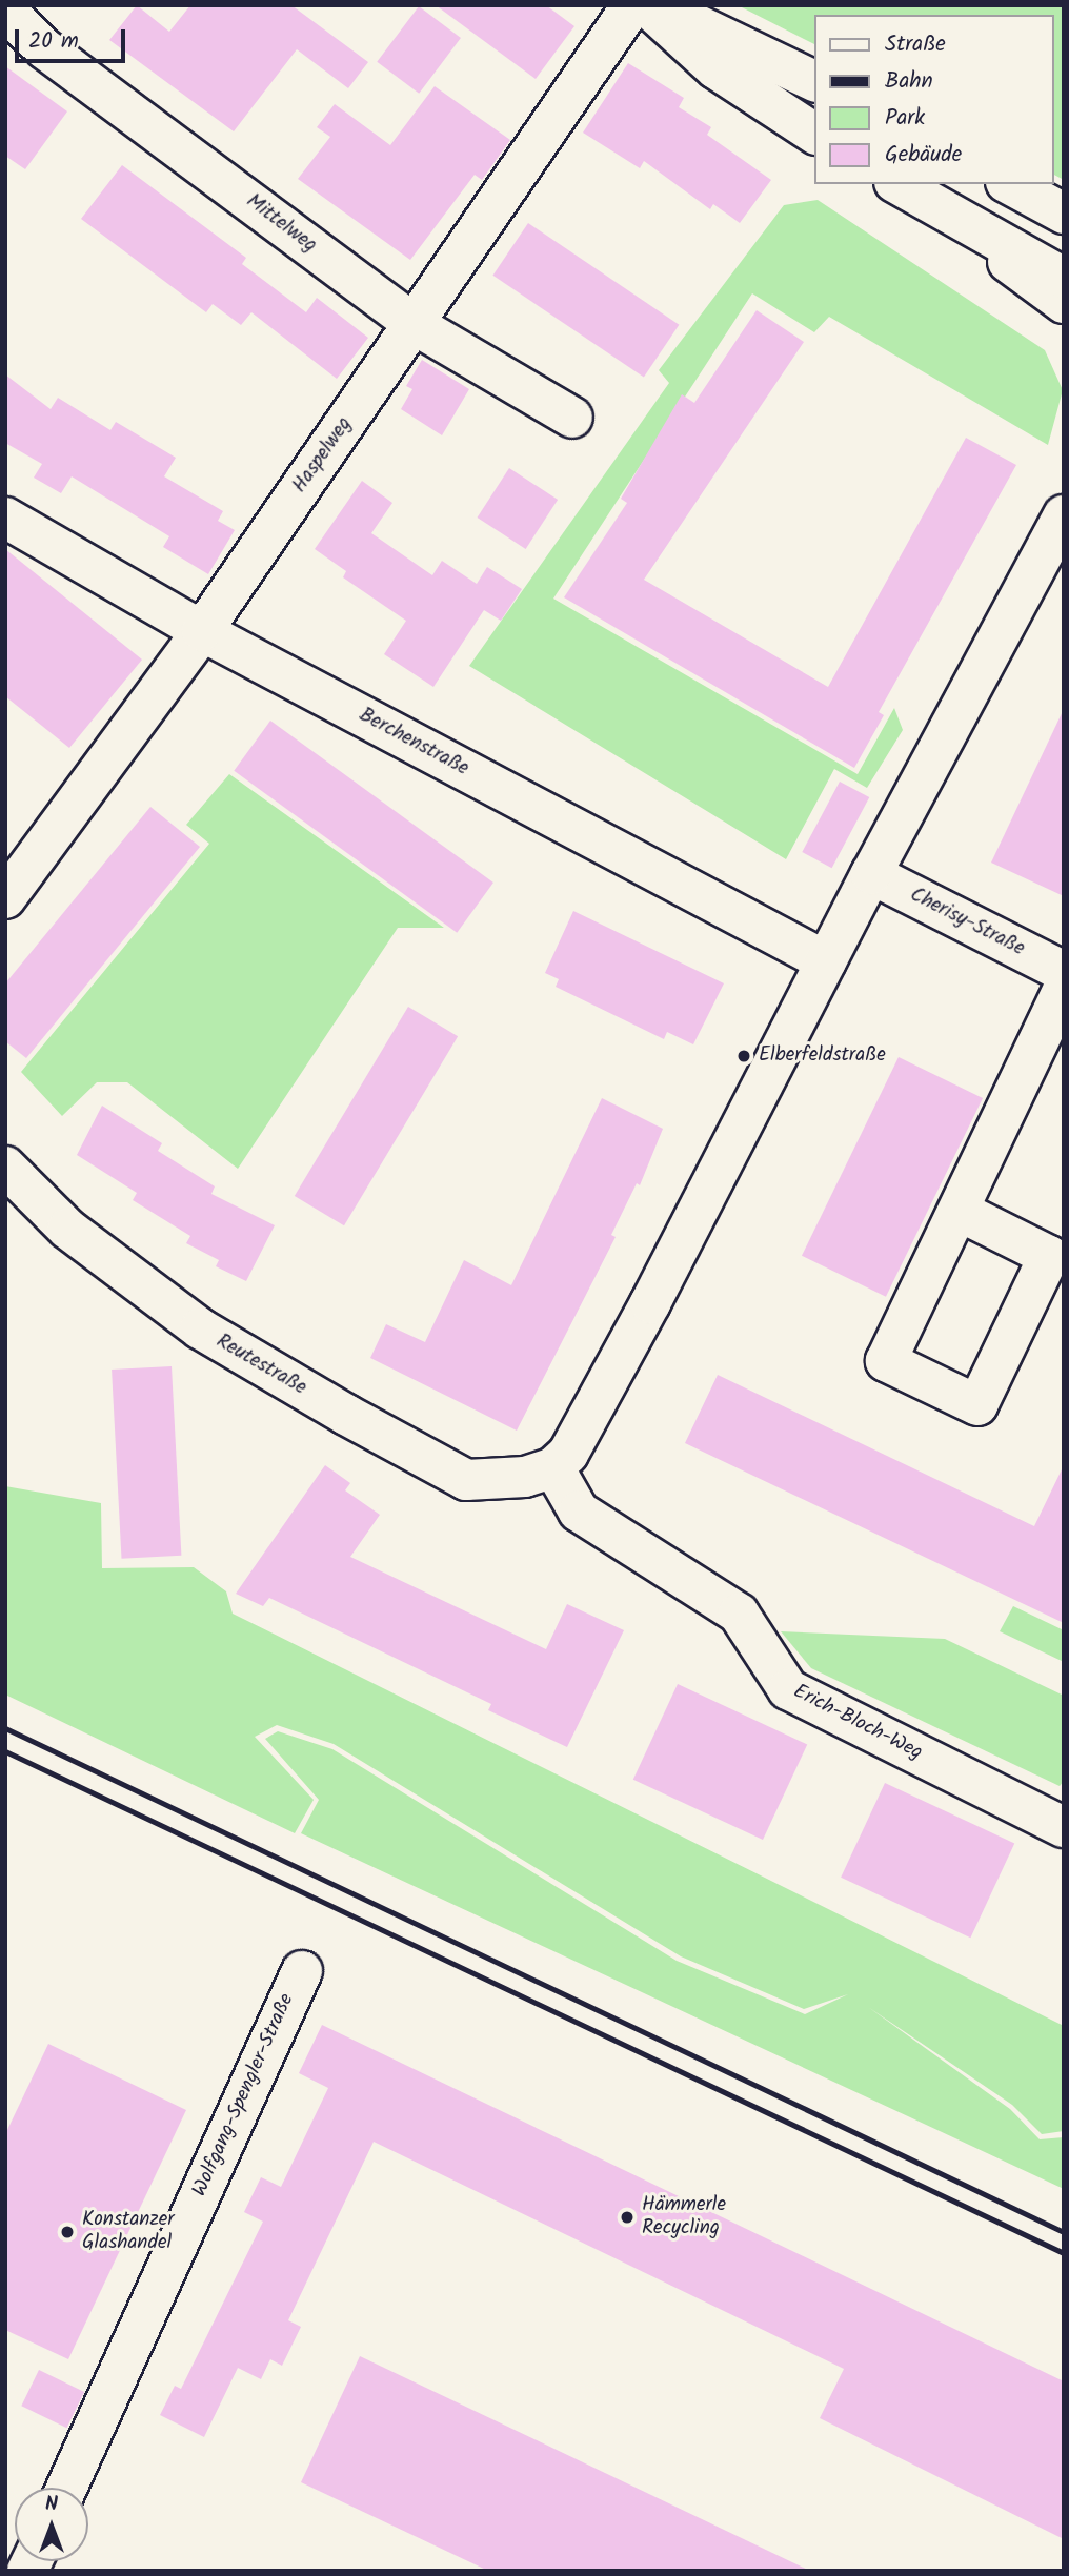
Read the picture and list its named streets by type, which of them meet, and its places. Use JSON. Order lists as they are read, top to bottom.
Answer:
{
  "streets": {
    "street": [
      "Mittelweg",
      "Haspelweg",
      "Berchenstraße",
      "Cherisy-Straße",
      "Reutestraße",
      "Erich-Bloch-Weg",
      "Wolfgang-Spengler-Straße"
    ]
  },
  "crossings": [
    ["Mittelweg", "Haspelweg"],
    ["Haspelweg", "Berchenstraße"],
    ["Reutestraße", "Erich-Bloch-Weg"]
  ],
  "places": ["Elberfeldstraße", "Hämmerle Recycling", "Konstanzer Glashandel"],
  "legend": [
    "Straße",
    "Bahn",
    "Park",
    "Gebäude"
  ],
  "scale_bar": "20 m",
  "north": "top"
}
